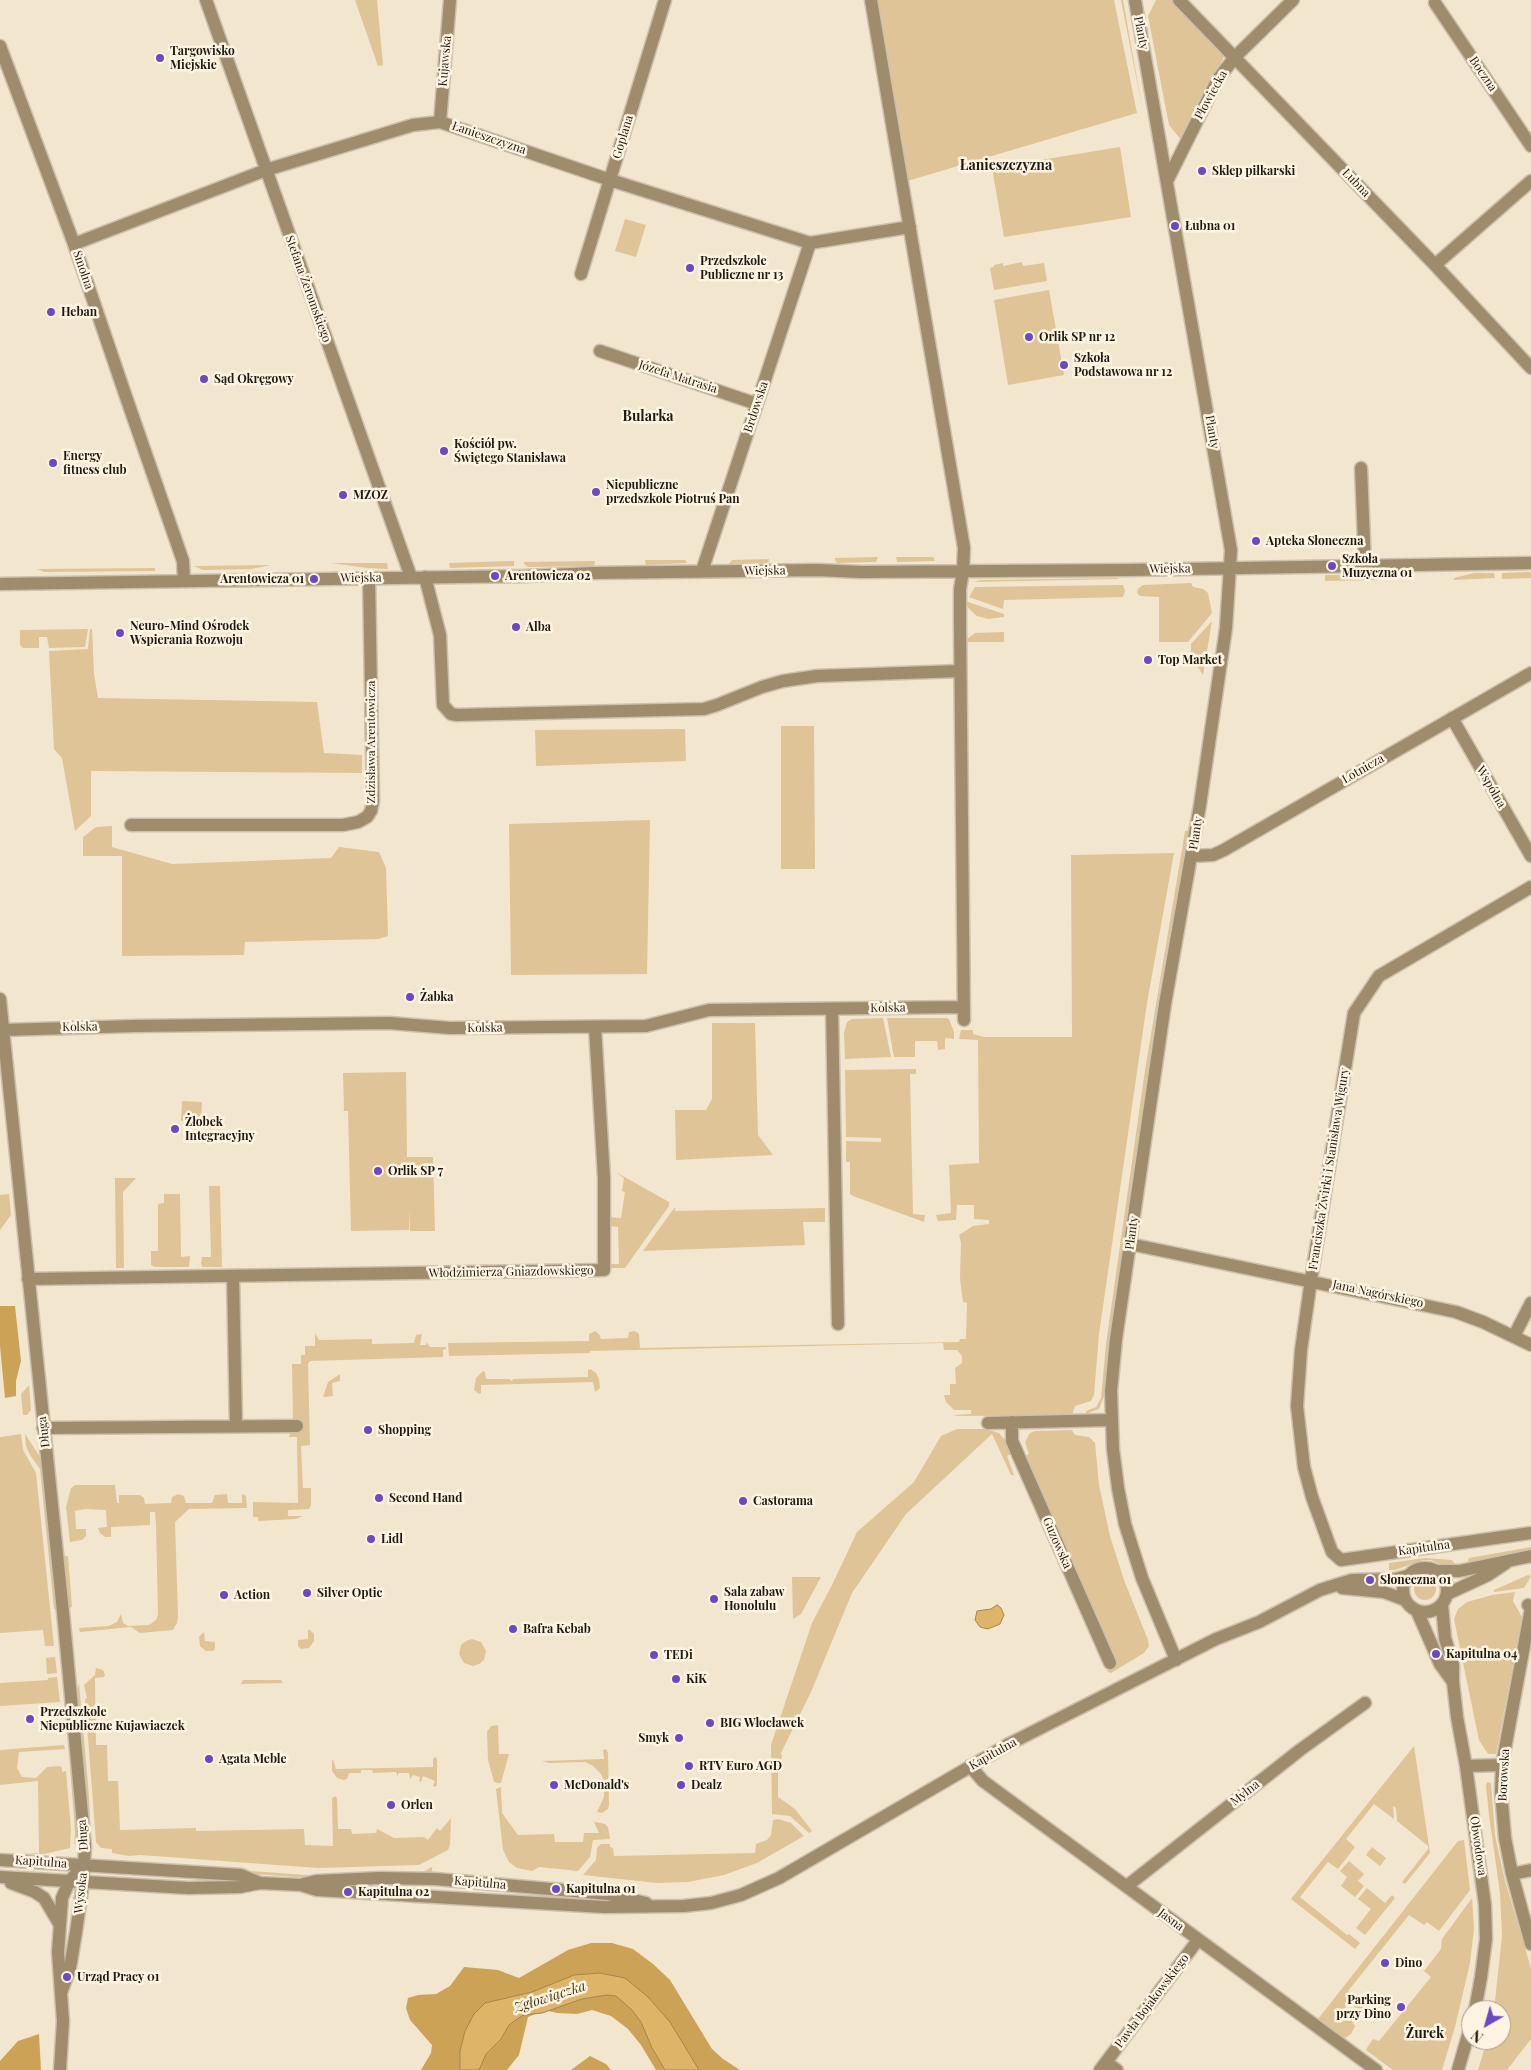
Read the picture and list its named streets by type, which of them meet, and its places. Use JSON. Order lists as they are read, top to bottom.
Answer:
{
  "streets": {
    "street": [
      "Planty",
      "Kujawska",
      "Boczna",
      "Płowiecka",
      "Goplana",
      "Łanieszczyzna",
      "Łubna",
      "Smolna",
      "Stefana Żeromskiego",
      "Józefa Matrasia",
      "Brdowska",
      "Wiejska",
      "Zdzisława Arentowicza",
      "Lotnicza",
      "Wspólna",
      "Kolska",
      "Franciszka Żwirki i Stanisława Wigury",
      "Włodzimierza Gniazdowskiego",
      "Jana Nagórskiego",
      "Długa",
      "Guzowska",
      "Kapitulna",
      "Borowska",
      "Mylna",
      "Obwodowa",
      "Wysoka",
      "Jasna",
      "Pawła Bojakowskiego"
    ]
  },
  "crossings": [
    ["Planty", "Płowiecka"],
    ["Planty", "Wiejska"],
    ["Planty", "Lotnicza"],
    ["Planty", "Jana Nagórskiego"],
    ["Planty", "Kapitulna"],
    ["Kujawska", "Łanieszczyzna"],
    ["Płowiecka", "Łubna"],
    ["Goplana", "Łanieszczyzna"],
    ["Łanieszczyzna", "Smolna"],
    ["Łanieszczyzna", "Stefana Żeromskiego"],
    ["Łanieszczyzna", "Brdowska"],
    ["Smolna", "Wiejska"],
    ["Stefana Żeromskiego", "Wiejska"],
    ["Józefa Matrasia", "Brdowska"],
    ["Brdowska", "Wiejska"],
    ["Wiejska", "Zdzisława Arentowicza"],
    ["Lotnicza", "Wspólna"],
    ["Kolska", "Włodzimierza Gniazdowskiego"],
    ["Kolska", "Długa"],
    ["Franciszka Żwirki i Stanisława Wigury", "Jana Nagórskiego"],
    ["Franciszka Żwirki i Stanisława Wigury", "Kapitulna"],
    ["Włodzimierza Gniazdowskiego", "Długa"],
    ["Długa", "Kapitulna"],
    ["Długa", "Wysoka"],
    ["Kapitulna", "Obwodowa"],
    ["Kapitulna", "Wysoka"],
    ["Kapitulna", "Jasna"],
    ["Mylna", "Jasna"],
    ["Jasna", "Pawła Bojakowskiego"]
  ],
  "districts": ["Łanieszczyzna", "Bularka", "Żurek"],
  "water": ["Zgłowiączka"],
  "places": [
    "Targowisko Miejskie",
    "Sklep piłkarski",
    "Łubna 01",
    "Przedszkole Publiczne nr 13",
    "Heban",
    "Orlik SP nr 12",
    "Szkoła Podstawowa nr 12",
    "Sąd Okręgowy",
    "Kościół pw. Świętego Stanisława",
    "Energy fitness club",
    "Niepubliczne przedszkole Piotruś Pan",
    "MZOZ",
    "Apteka Słoneczna",
    "Szkoła Muzyczna 01",
    "Arentowicza 02",
    "Arentowicza 01",
    "Alba",
    "Neuro-Mind Ośrodek Wspierania Rozwoju",
    "Top Market",
    "Żabka",
    "Żłobek Integracyjny",
    "Orlik SP 7",
    "Shopping",
    "Second Hand",
    "Castorama",
    "Lidl",
    "Słoneczna 01",
    "Silver Optic",
    "Action",
    "Sala zabaw Honolulu",
    "Bafra Kebab",
    "Kapitulna 04",
    "TEDi",
    "KiK",
    "Przedszkole Niepubliczne Kujawiaczek",
    "BIG Włocławek",
    "Smyk",
    "Agata Meble",
    "RTV Euro AGD",
    "McDonald's",
    "Dealz",
    "Orlen",
    "Kapitulna 01",
    "Kapitulna 02",
    "Dino",
    "Urząd Pracy 01",
    "Parking przy Dino"
  ],
  "north": "bottom left"
}
